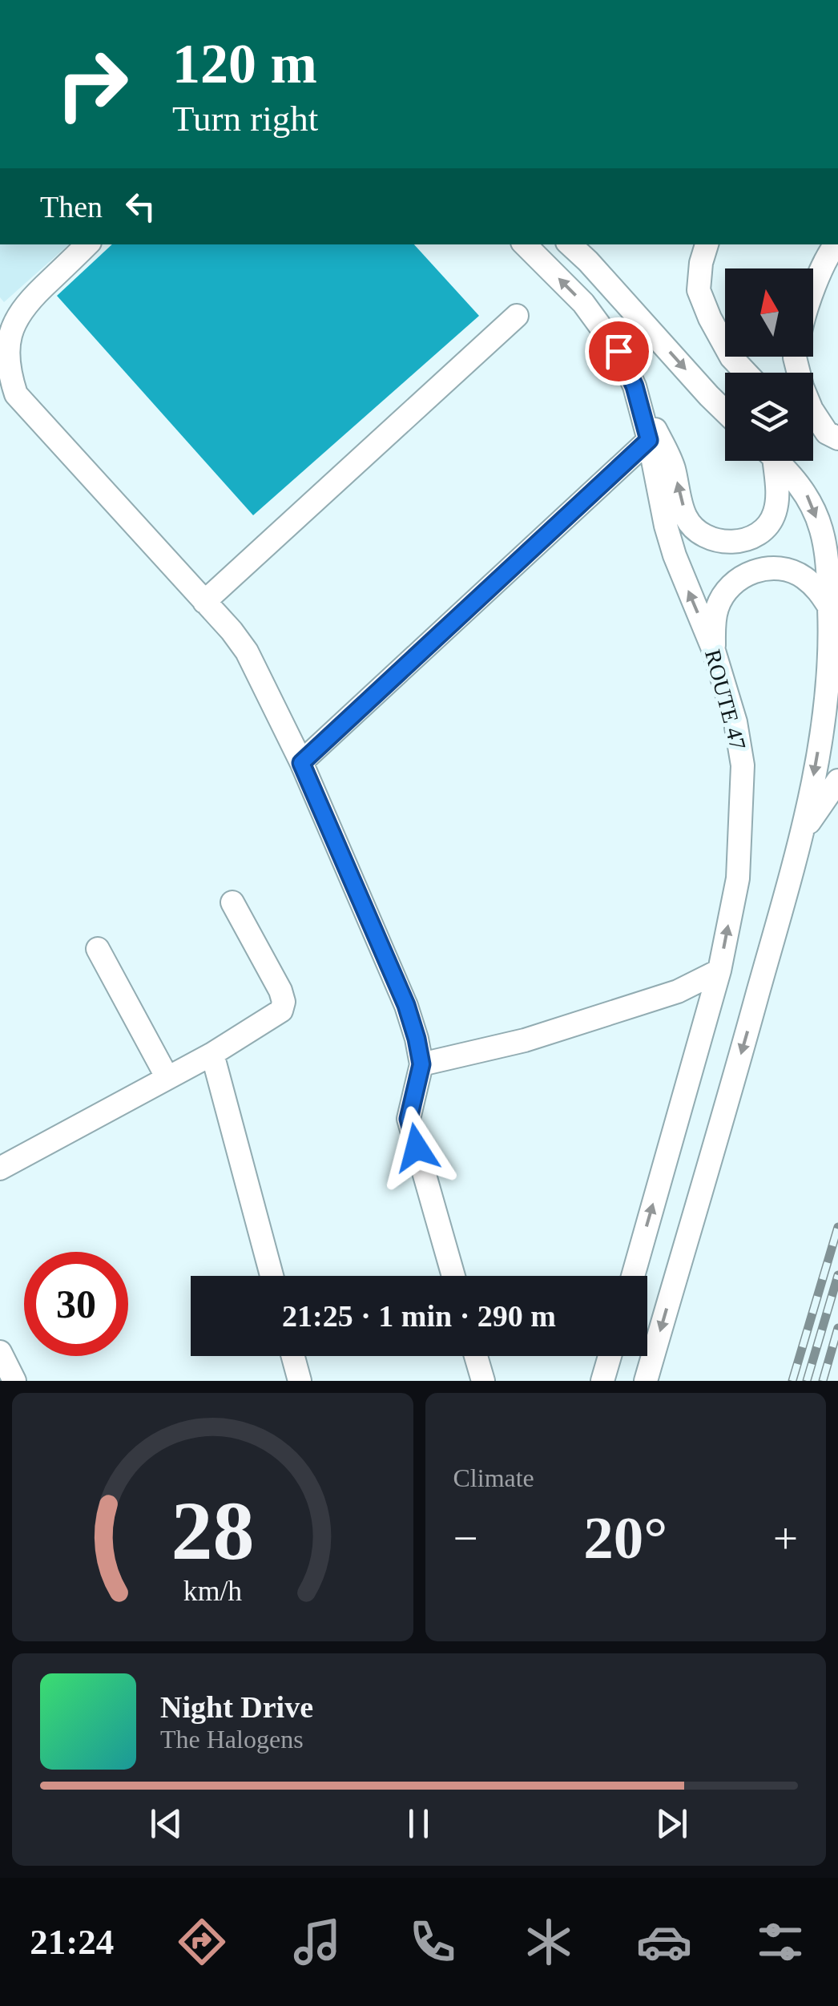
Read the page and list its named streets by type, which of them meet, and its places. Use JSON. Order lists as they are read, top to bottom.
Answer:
{
  "streets": {
    "street": ["ROUTE 47"]
  },
  "north": "top",
  "page": {
    "turn": ["120 m", "Turn right"],
    "then": "Then",
    "limit": "30",
    "trip": "21:25 · 1 min · 290 m",
    "tile": "Climate",
    "heat": ["−", "20°", "+"],
    "song": ["Night Drive", "The Halogens"],
    "tabs": "21:24",
    "gauge": ["28", "km/h"]
  }
}
